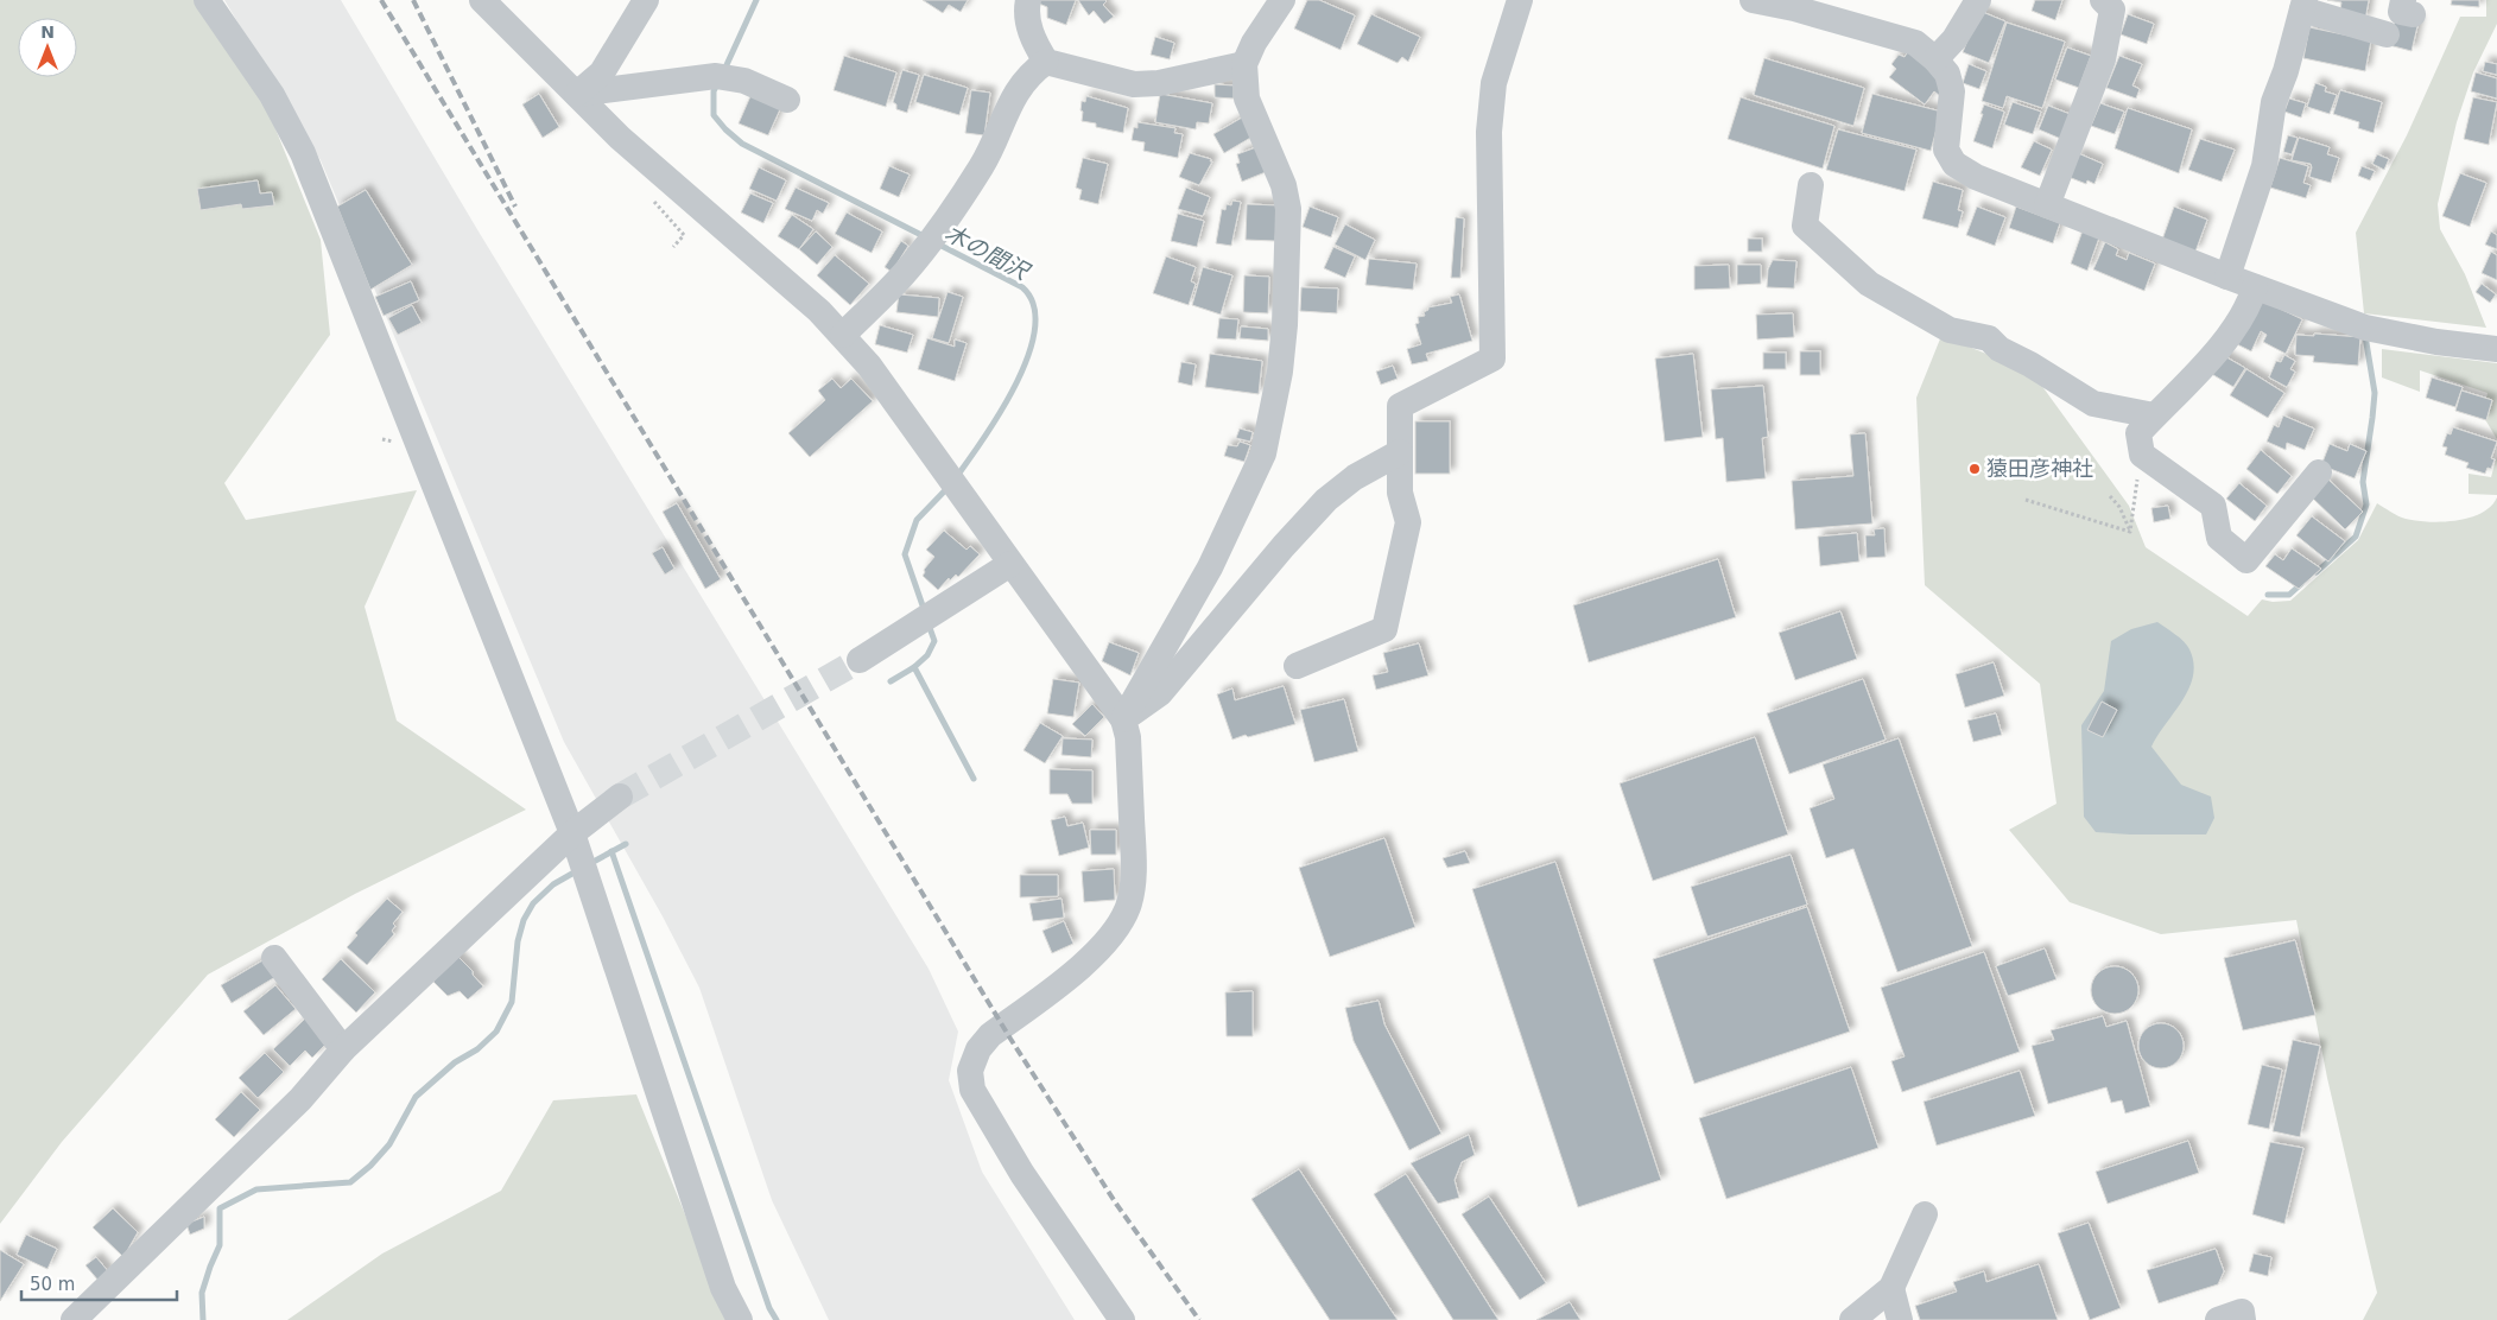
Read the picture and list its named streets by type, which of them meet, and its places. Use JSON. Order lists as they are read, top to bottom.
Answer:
{
  "water": ["木の間沢"],
  "places": ["猿田彦神社"],
  "scale_bar": "50 m",
  "north": "top"
}
